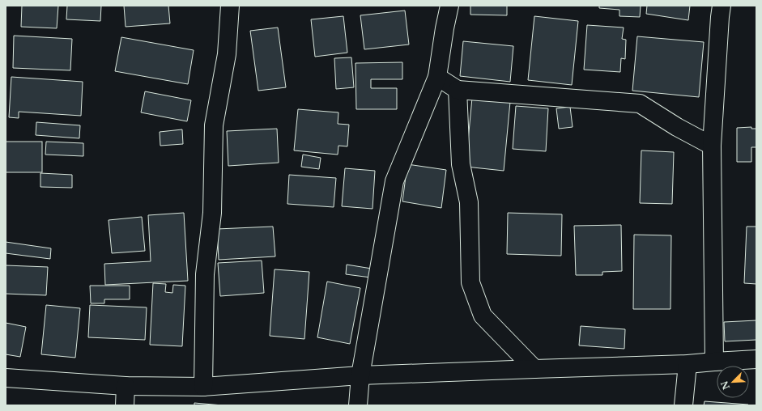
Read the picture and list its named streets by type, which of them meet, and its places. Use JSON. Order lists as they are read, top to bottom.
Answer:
{
  "north": "bottom left"
}
